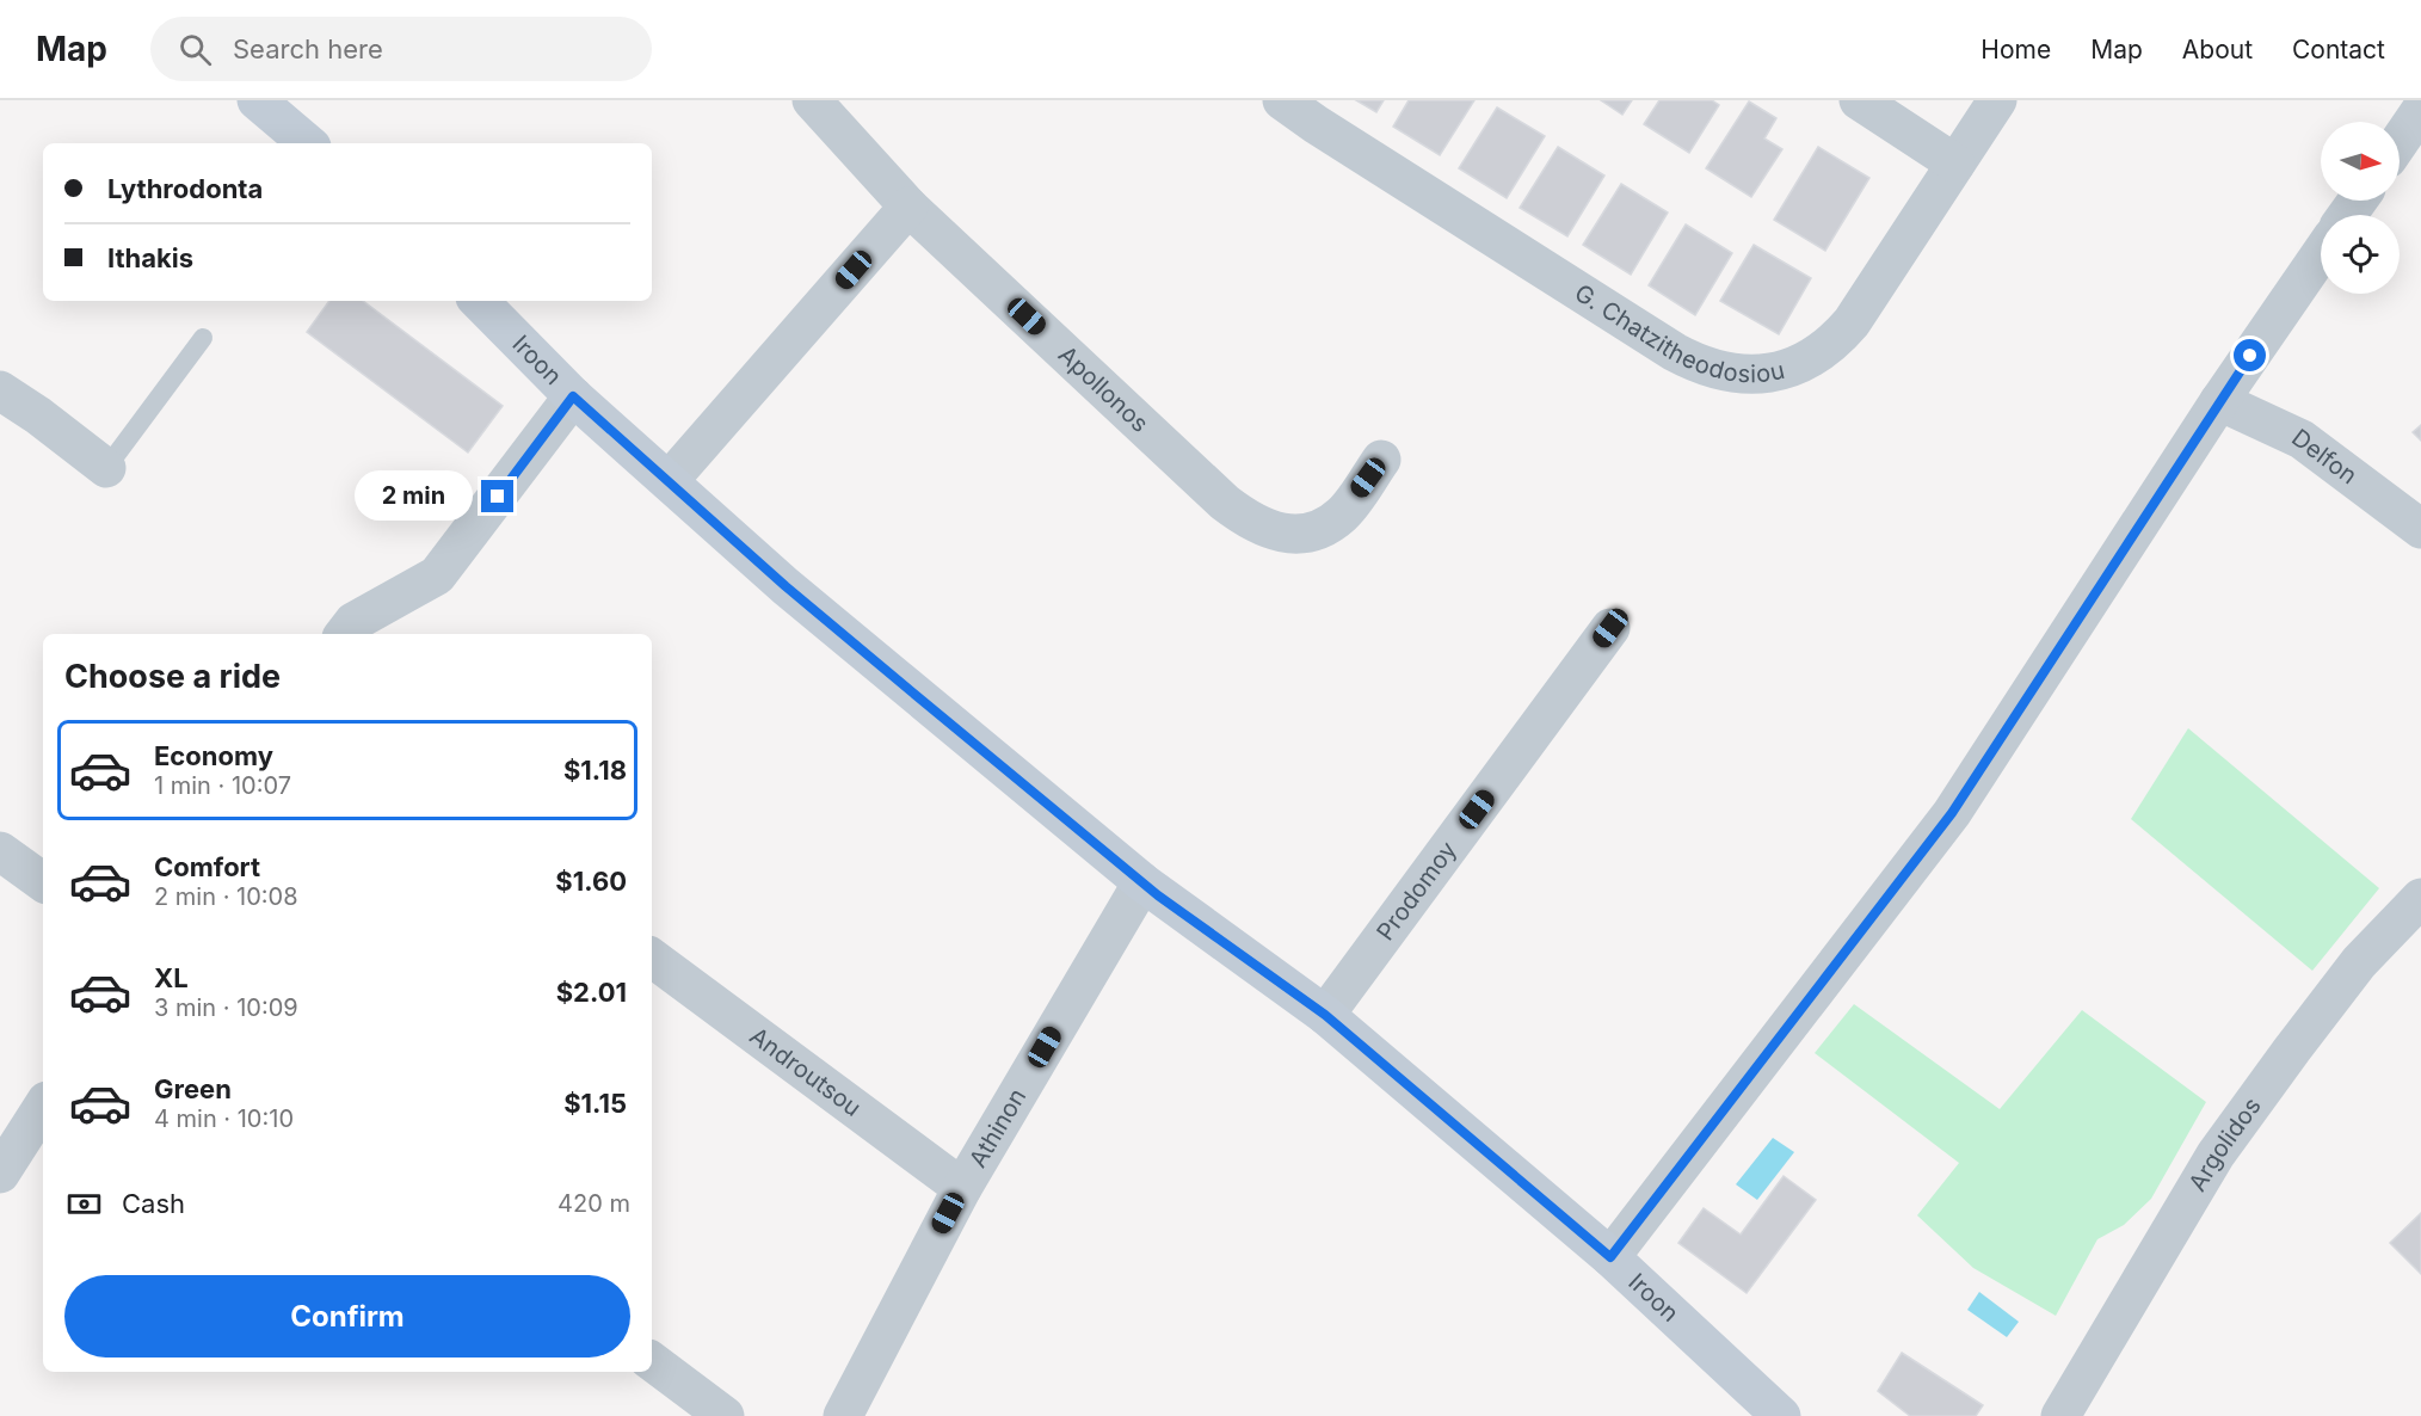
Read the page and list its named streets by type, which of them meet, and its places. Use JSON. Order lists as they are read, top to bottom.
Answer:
{
  "streets": {
    "street": [
      "G. Chatzitheodosiou",
      "Iroon",
      "Apollonos",
      "Delfon",
      "Prodomoy",
      "Androutsou",
      "Athinon",
      "Argolidos"
    ]
  },
  "crossings": [
    ["Iroon", "Prodomoy"],
    ["Iroon", "Athinon"],
    ["Androutsou", "Athinon"]
  ],
  "north": "right",
  "page": {
    "header": "Map",
    "search": "Search here",
    "nav": [
      "Home",
      "Map",
      "About",
      "Contact"
    ],
    "banner": ["Lythrodonta", "Ithakis"],
    "bubble": "2 min",
    "heading": "Choose a ride",
    "list": [
      {
        "name": "Economy",
        "note": "1 min · 10:07",
        "value": "$1.18"
      },
      {
        "name": "Comfort",
        "note": "2 min · 10:08",
        "value": "$1.60"
      },
      {
        "name": "XL",
        "note": "3 min · 10:09",
        "value": "$2.01"
      },
      {
        "name": "Green",
        "note": "4 min · 10:10",
        "value": "$1.15"
      }
    ],
    "pay": ["Cash", "420 m"],
    "buttons": "Confirm"
  }
}
